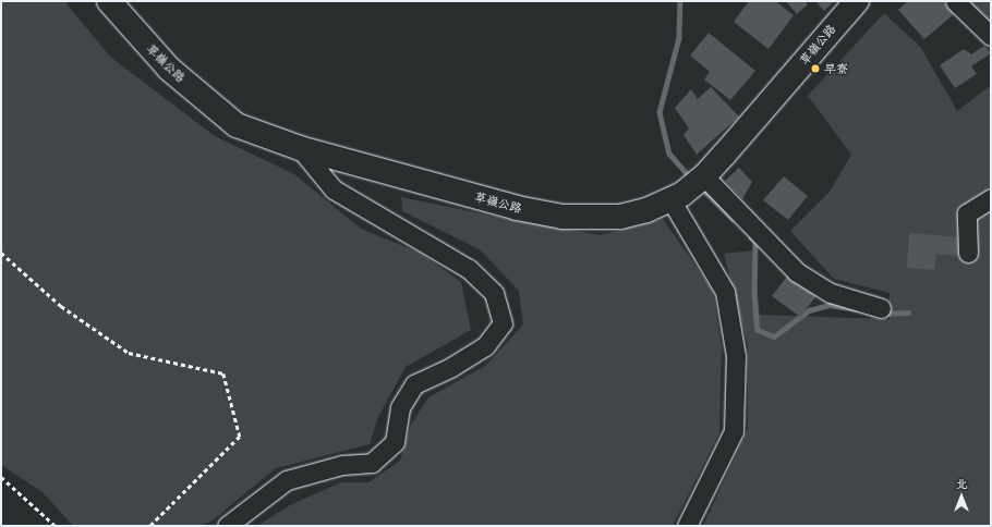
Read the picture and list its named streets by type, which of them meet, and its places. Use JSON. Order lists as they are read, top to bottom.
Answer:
{
  "streets": {
    "main road": ["草嶺公路"]
  },
  "places": ["早寮"],
  "north": "top"
}
